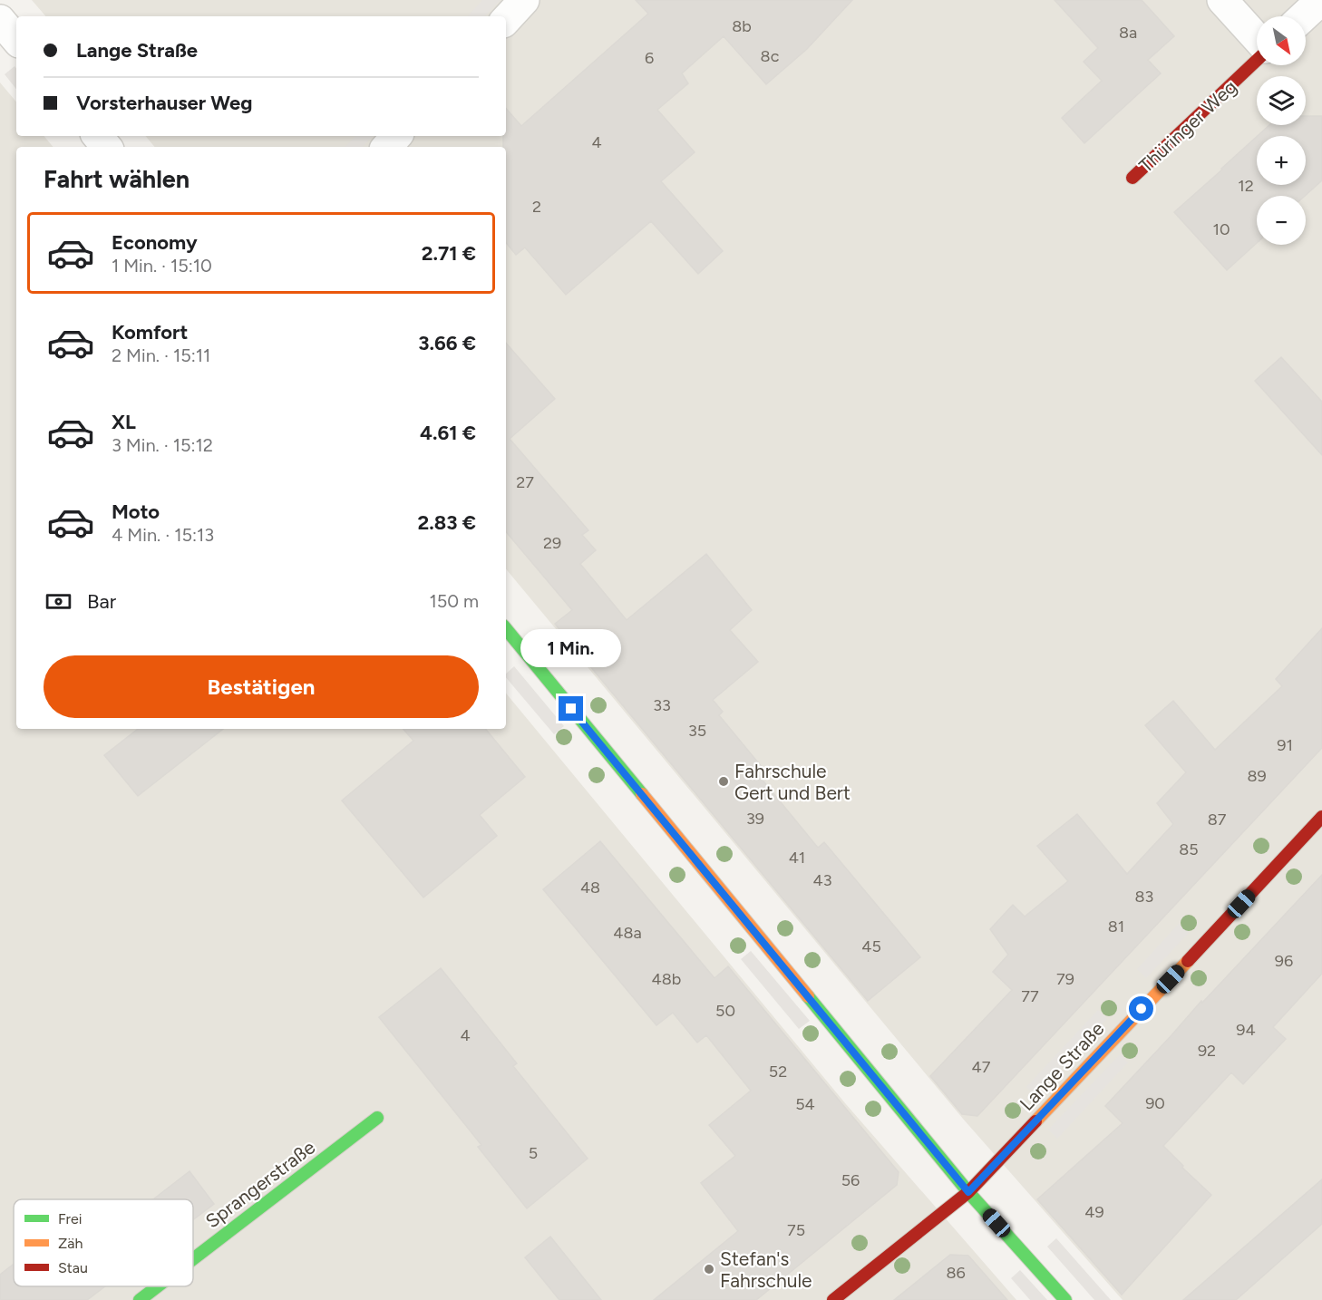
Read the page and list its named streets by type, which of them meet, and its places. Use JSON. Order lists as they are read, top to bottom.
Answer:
{
  "streets": {
    "street": ["Thüringer Weg", "Lange Straße", "Sprangerstraße"]
  },
  "places": ["Fahrschule Gert und Bert", "Stefan's Fahrschule"],
  "house_numbers": [
    "8b",
    "8a",
    "8c",
    "6",
    "4",
    "12",
    "2",
    "10",
    "27",
    "29",
    "33",
    "35",
    "91",
    "89",
    "39",
    "87",
    "85",
    "41",
    "43",
    "48",
    "83",
    "81",
    "48a",
    "45",
    "96",
    "48b",
    "79",
    "77",
    "50",
    "94",
    "4",
    "92",
    "47",
    "52",
    "90",
    "54",
    "5",
    "56",
    "49",
    "75",
    "86"
  ],
  "legend": ["Frei", "Zäh", "Stau"],
  "north": "bottom right",
  "page": {
    "map_buttons": ["+", "−"],
    "banner": ["Lange Straße", "Vorsterhauser Weg"],
    "heading": "Fahrt wählen",
    "list": [
      {
        "name": "Economy",
        "note": "1 Min. · 15:10",
        "value": "2.71 €"
      },
      {
        "name": "Komfort",
        "note": "2 Min. · 15:11",
        "value": "3.66 €"
      },
      {
        "name": "XL",
        "note": "3 Min. · 15:12",
        "value": "4.61 €"
      },
      {
        "name": "Moto",
        "note": "4 Min. · 15:13",
        "value": "2.83 €"
      }
    ],
    "pay": ["Bar", "150 m"],
    "bubble": "1 Min.",
    "buttons": "Bestätigen"
  }
}
